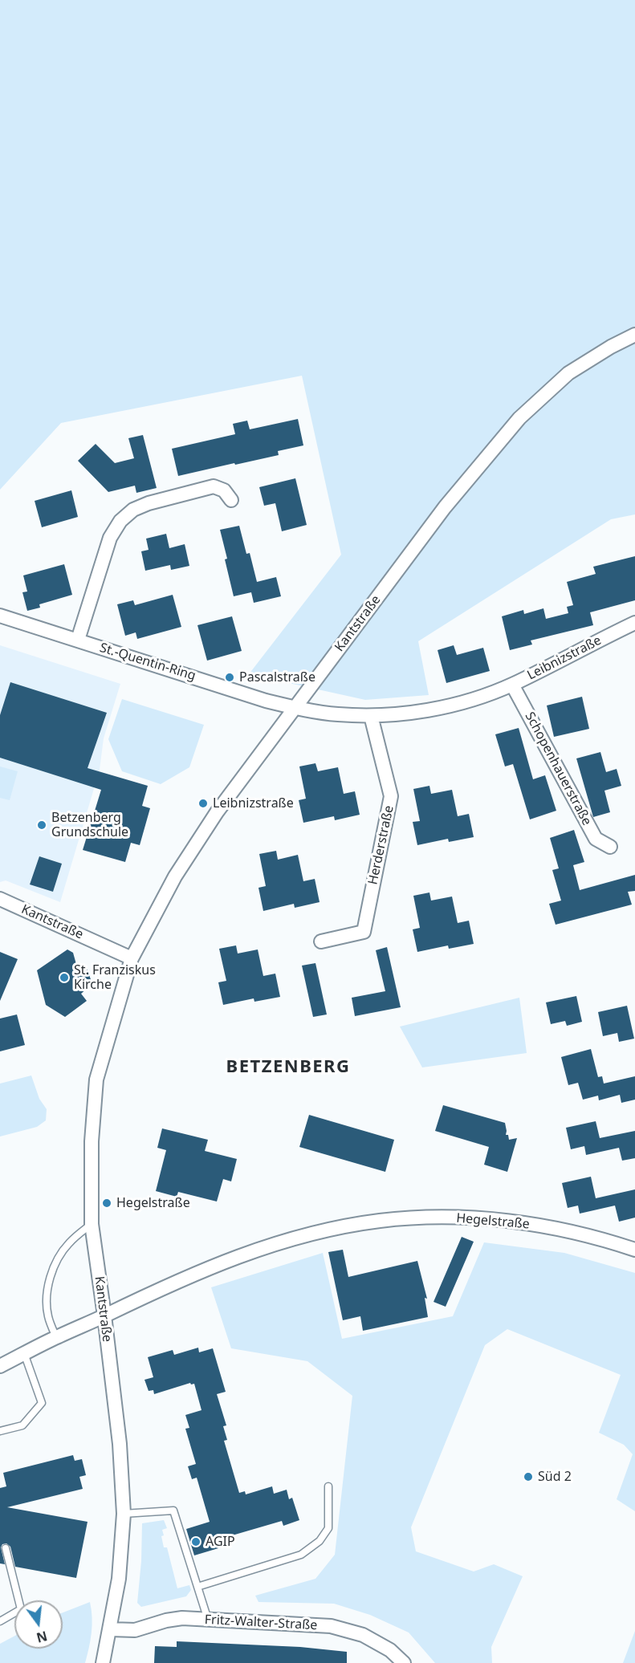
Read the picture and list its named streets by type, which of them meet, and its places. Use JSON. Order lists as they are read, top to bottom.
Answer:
{
  "streets": {
    "street": [
      "Kantstraße",
      "Leibnizstraße",
      "St.-Quentin-Ring",
      "Schopenhauerstraße",
      "Herderstraße",
      "Hegelstraße",
      "Fritz-Walter-Straße"
    ]
  },
  "crossings": [
    ["Kantstraße", "Leibnizstraße"],
    ["Kantstraße", "St.-Quentin-Ring"],
    ["Kantstraße", "Hegelstraße"],
    ["Kantstraße", "Fritz-Walter-Straße"],
    ["Leibnizstraße", "St.-Quentin-Ring"],
    ["Leibnizstraße", "Schopenhauerstraße"],
    ["Leibnizstraße", "Herderstraße"]
  ],
  "districts": ["BETZENBERG"],
  "places": [
    "Pascalstraße",
    "Leibnizstraße",
    "Betzenberg Grundschule",
    "St. Franziskus Kirche",
    "Hegelstraße",
    "Süd 2",
    "AGIP"
  ],
  "north": "bottom"
}
